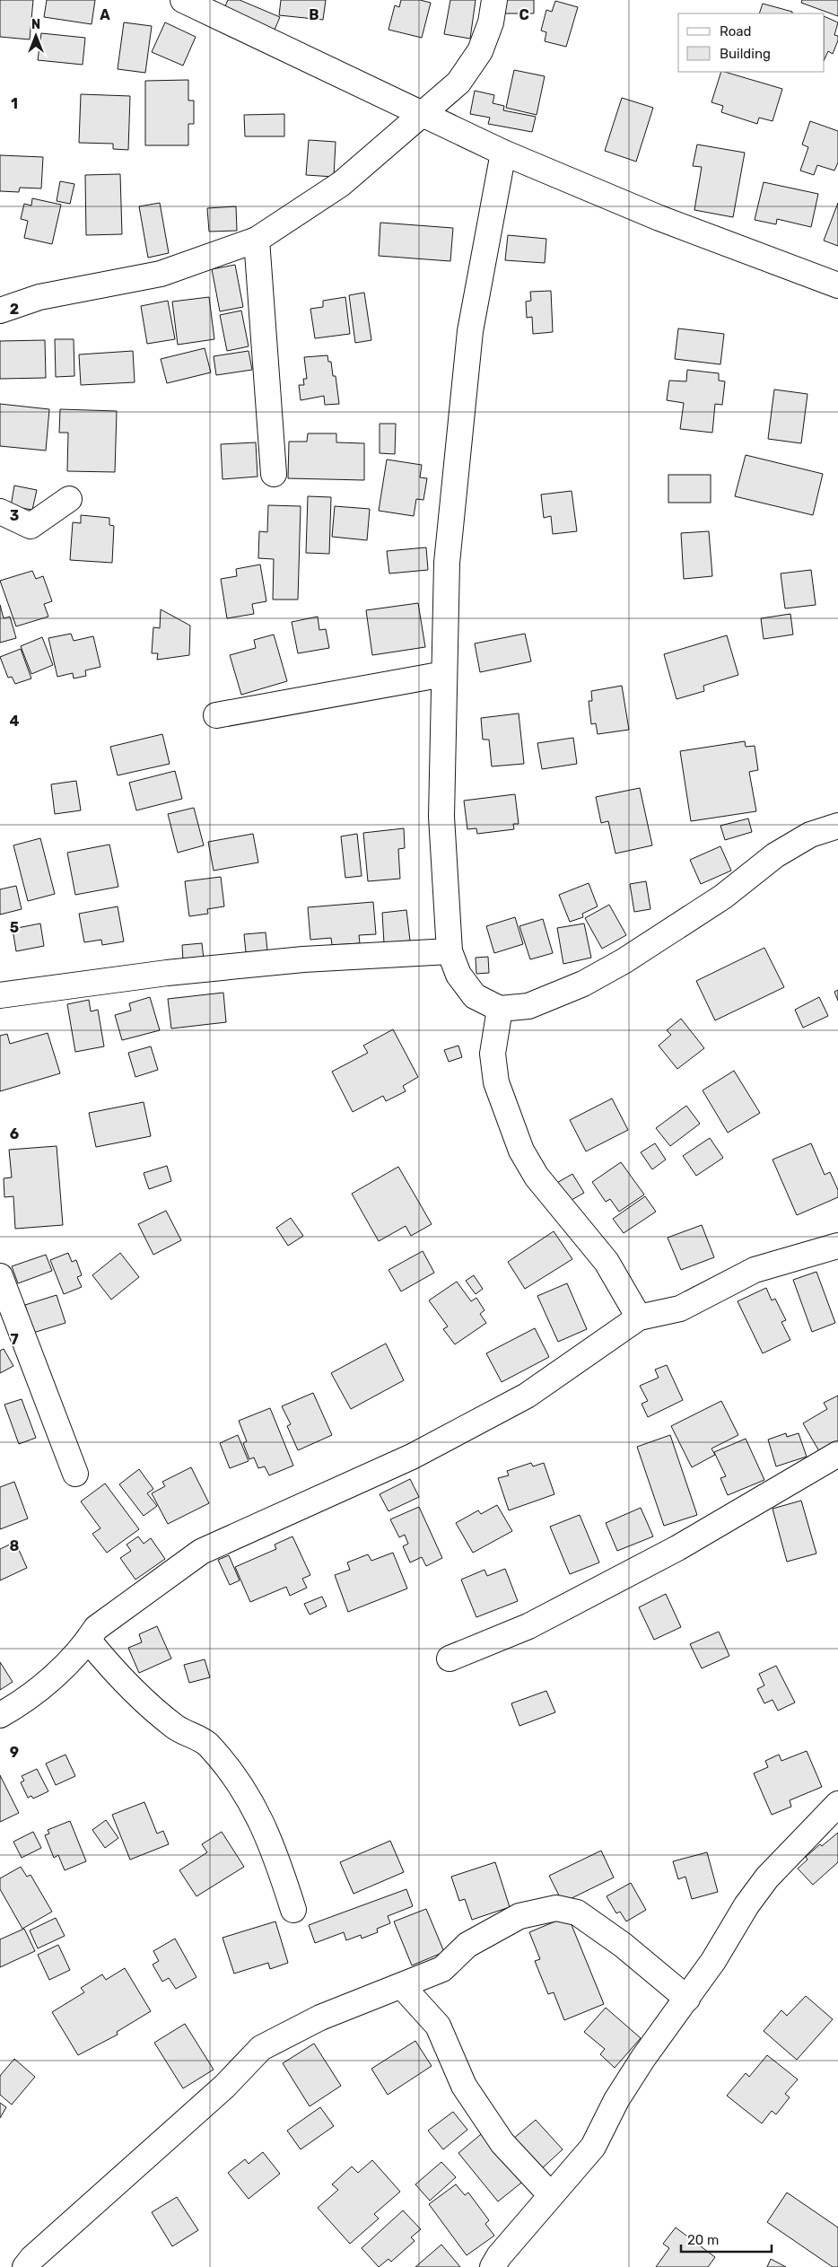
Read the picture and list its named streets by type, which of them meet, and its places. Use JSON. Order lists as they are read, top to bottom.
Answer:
{
  "legend": ["Road", "Building"],
  "scale_bar": "20 m",
  "north": "top",
  "grid": {
    "columns": ["A", "B", "C"],
    "rows": [
      "1",
      "2",
      "3",
      "4",
      "5",
      "6",
      "7",
      "8",
      "9"
    ]
  }
}
